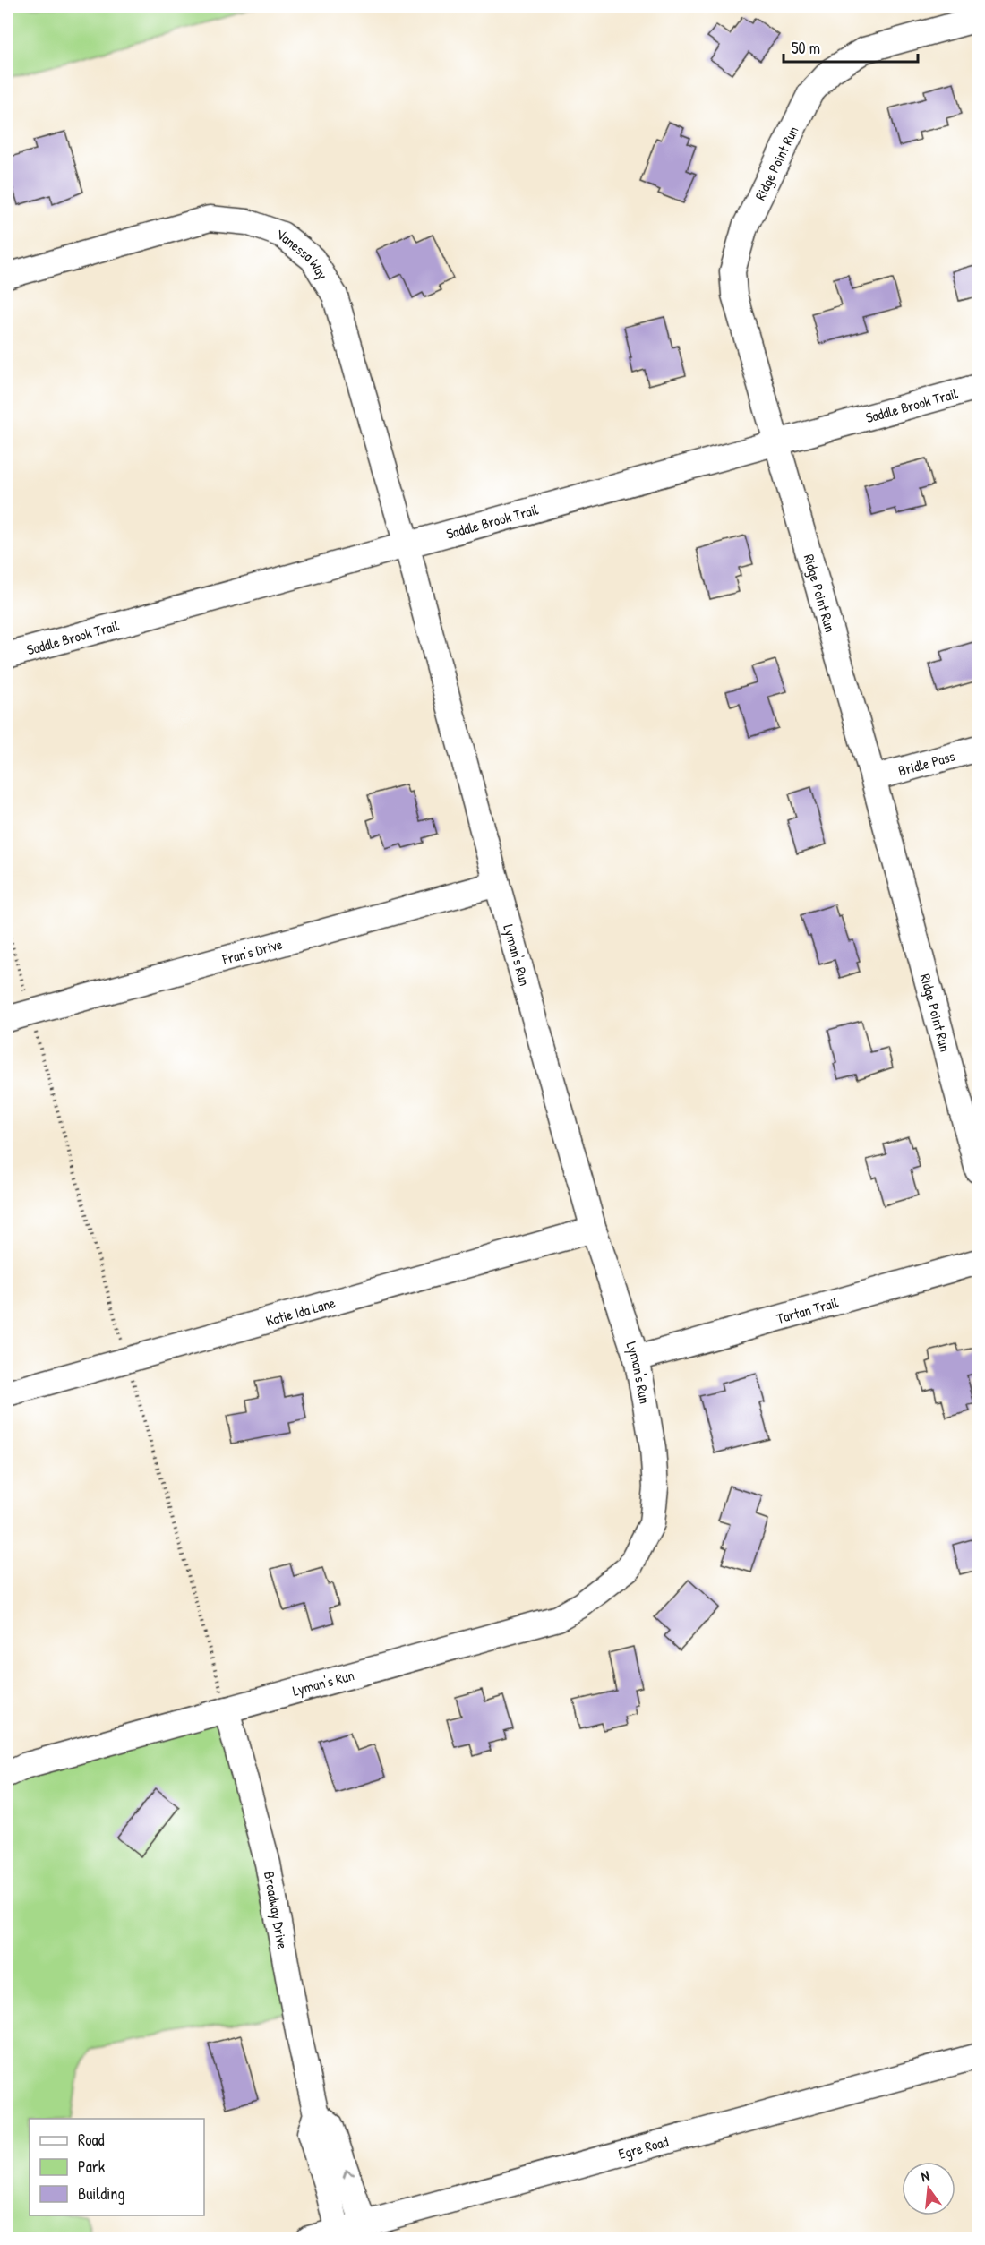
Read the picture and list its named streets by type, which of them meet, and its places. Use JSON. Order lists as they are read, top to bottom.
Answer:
{
  "streets": {
    "street": [
      "Ridge Point Run",
      "Vanessa Way",
      "Saddle Brook Trail",
      "Bridle Pass",
      "Fran's Drive",
      "Lyman's Run",
      "Tartan Trail",
      "Katie Ida Lane",
      "Broadway Drive",
      "Egre Road"
    ]
  },
  "crossings": [
    ["Ridge Point Run", "Saddle Brook Trail"],
    ["Ridge Point Run", "Bridle Pass"],
    ["Vanessa Way", "Saddle Brook Trail"],
    ["Vanessa Way", "Lyman's Run"],
    ["Saddle Brook Trail", "Lyman's Run"],
    ["Fran's Drive", "Lyman's Run"],
    ["Lyman's Run", "Tartan Trail"],
    ["Lyman's Run", "Katie Ida Lane"],
    ["Lyman's Run", "Broadway Drive"],
    ["Broadway Drive", "Egre Road"]
  ],
  "legend": ["Road", "Park", "Building"],
  "scale_bar": "50 m",
  "north": "top"
}
